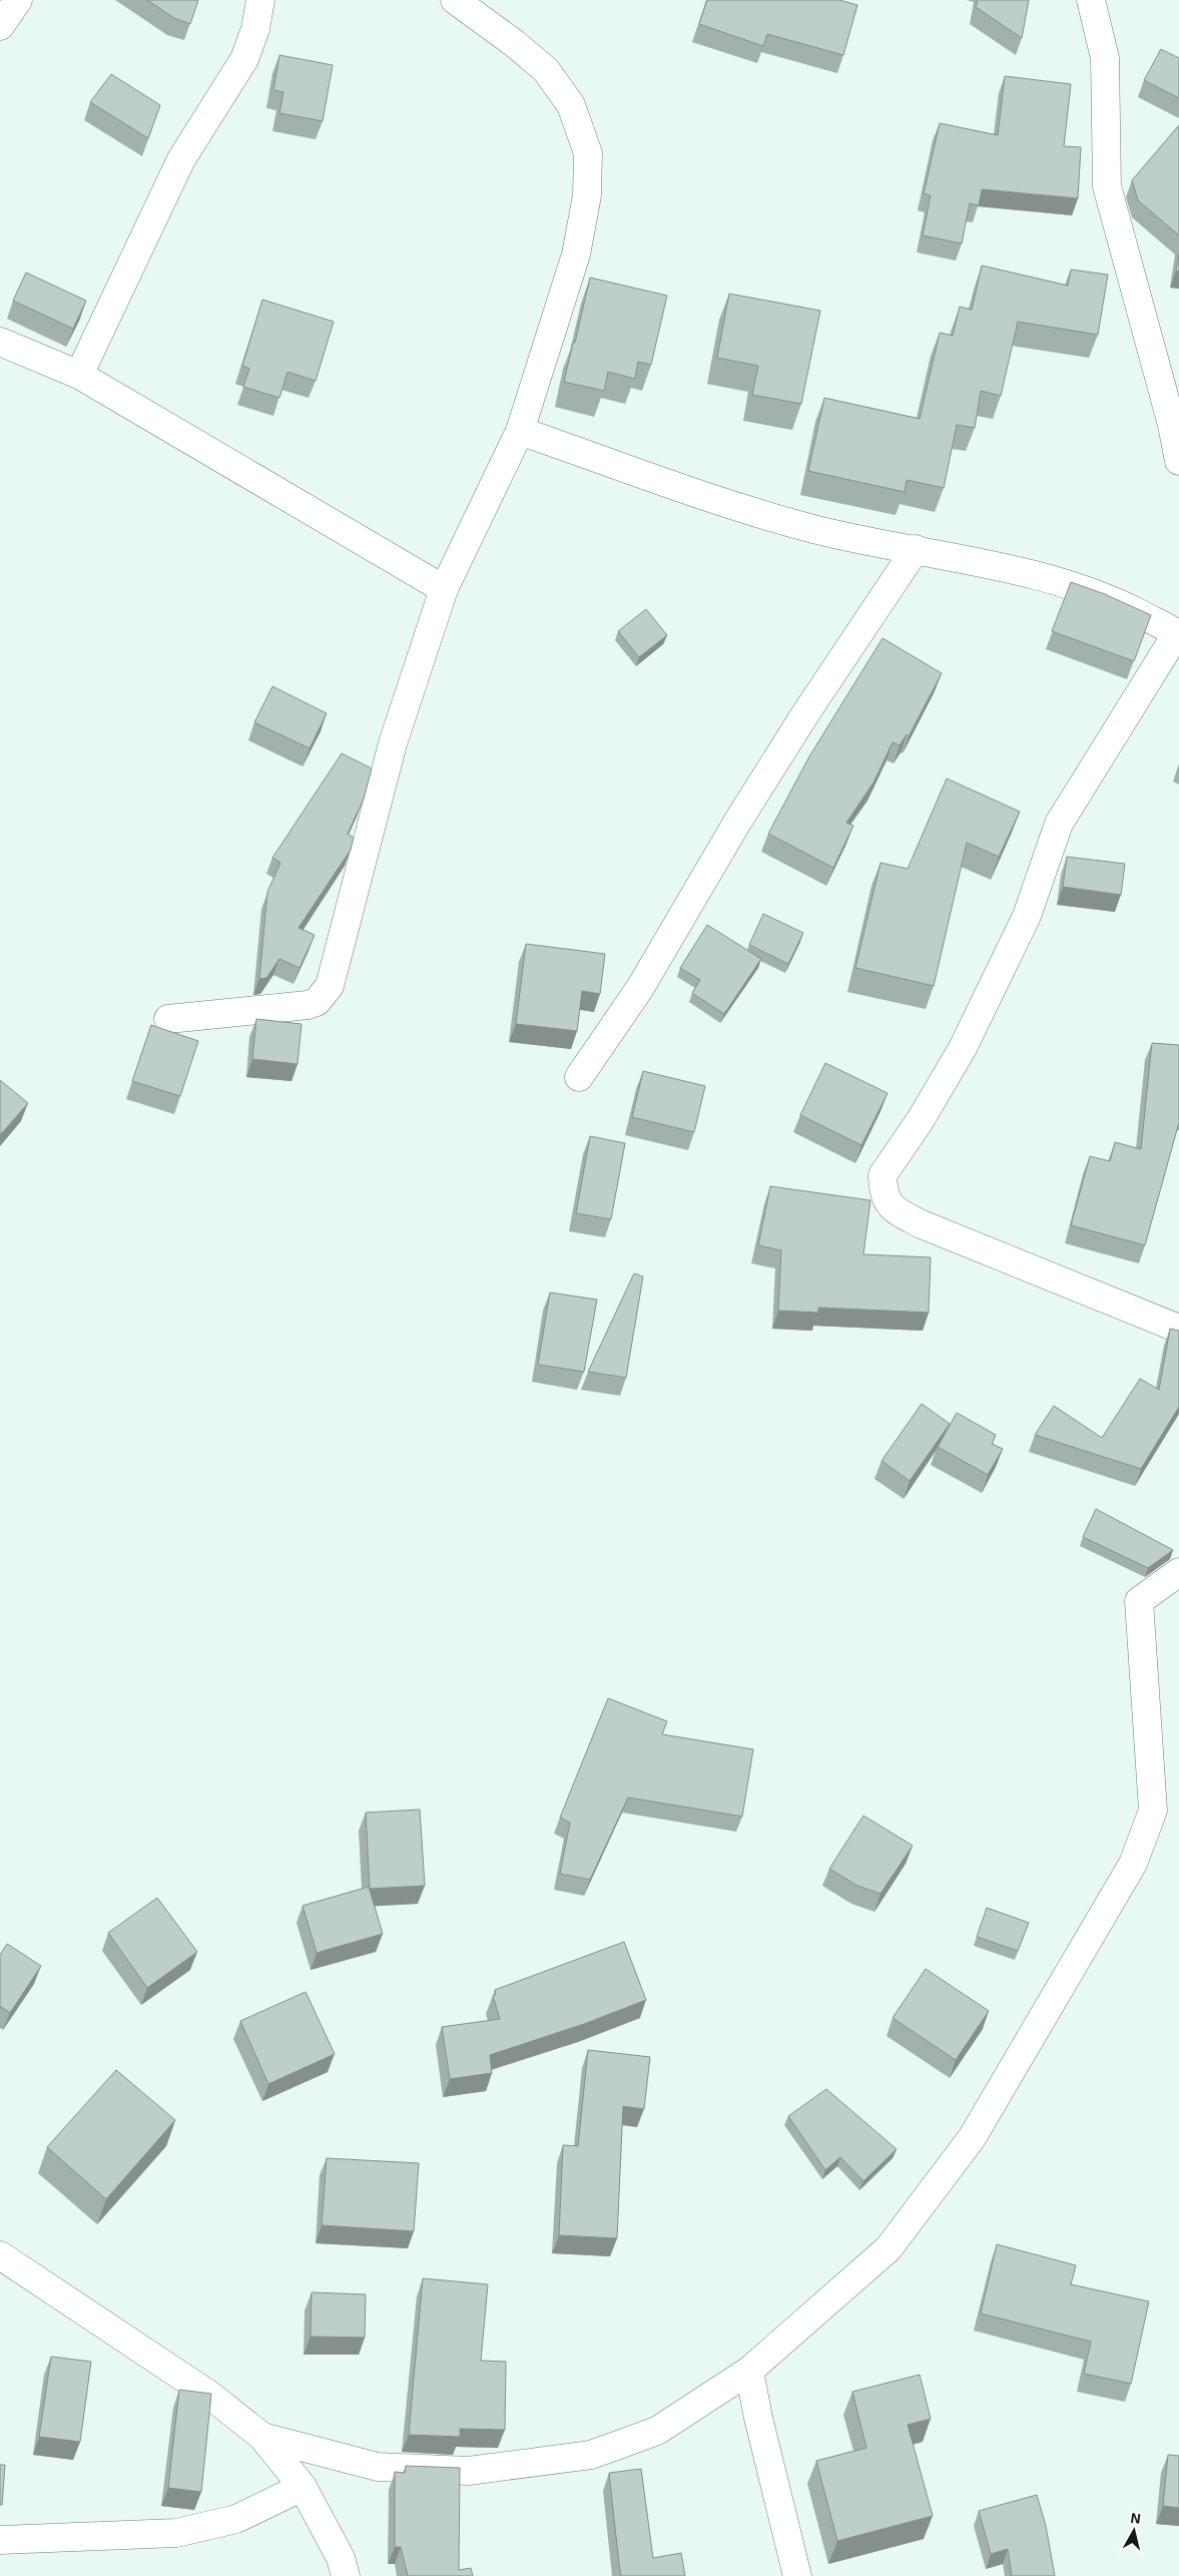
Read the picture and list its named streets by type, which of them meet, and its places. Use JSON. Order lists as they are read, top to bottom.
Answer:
{
  "north": "top"
}
